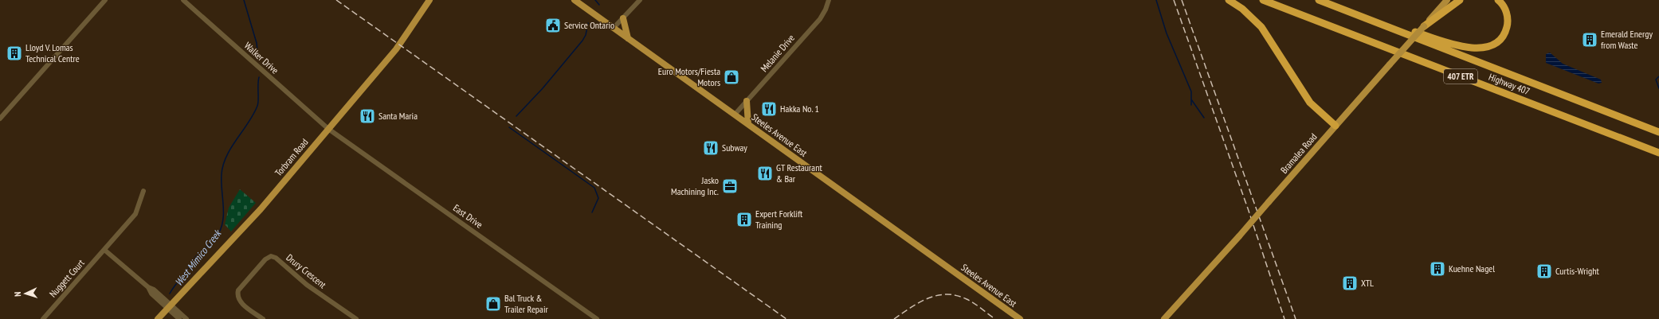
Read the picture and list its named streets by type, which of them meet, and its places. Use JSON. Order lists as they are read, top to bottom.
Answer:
{
  "streets": {
    "highway": ["407 ETR", "Highway 407"],
    "main road": ["Steeles Avenue East", "Bramalea Road", "Torbram Road"],
    "street": [
      "Melanie Drive",
      "Walker Drive",
      "East Drive",
      "Drury Crescent",
      "Nuggett Court"
    ]
  },
  "crossings": [
    ["Melanie Drive", "Steeles Avenue East"],
    ["Walker Drive", "Torbram Road"],
    ["Walker Drive", "East Drive"],
    ["Torbram Road", "East Drive"]
  ],
  "water": ["West Mimico Creek"],
  "places": {
    "public building": ["Service Ontario"],
    "building": [
      "Emerald Energy from Waste",
      "Lloyd V. Lomas Technical Centre",
      "Expert Forklift Training",
      "Kuehne Nagel",
      "Curtis-Wright",
      "XTL"
    ],
    "shop": ["Euro Motors/Fiesta Motors", "Bal Truck & Trailer Repair"],
    "restaurant": [
      "Hakka No. 1",
      "Santa Maria",
      "Subway",
      "GT Restaurant & Bar"
    ],
    "office": ["Jasko Machining Inc."]
  },
  "north": "left"
}
